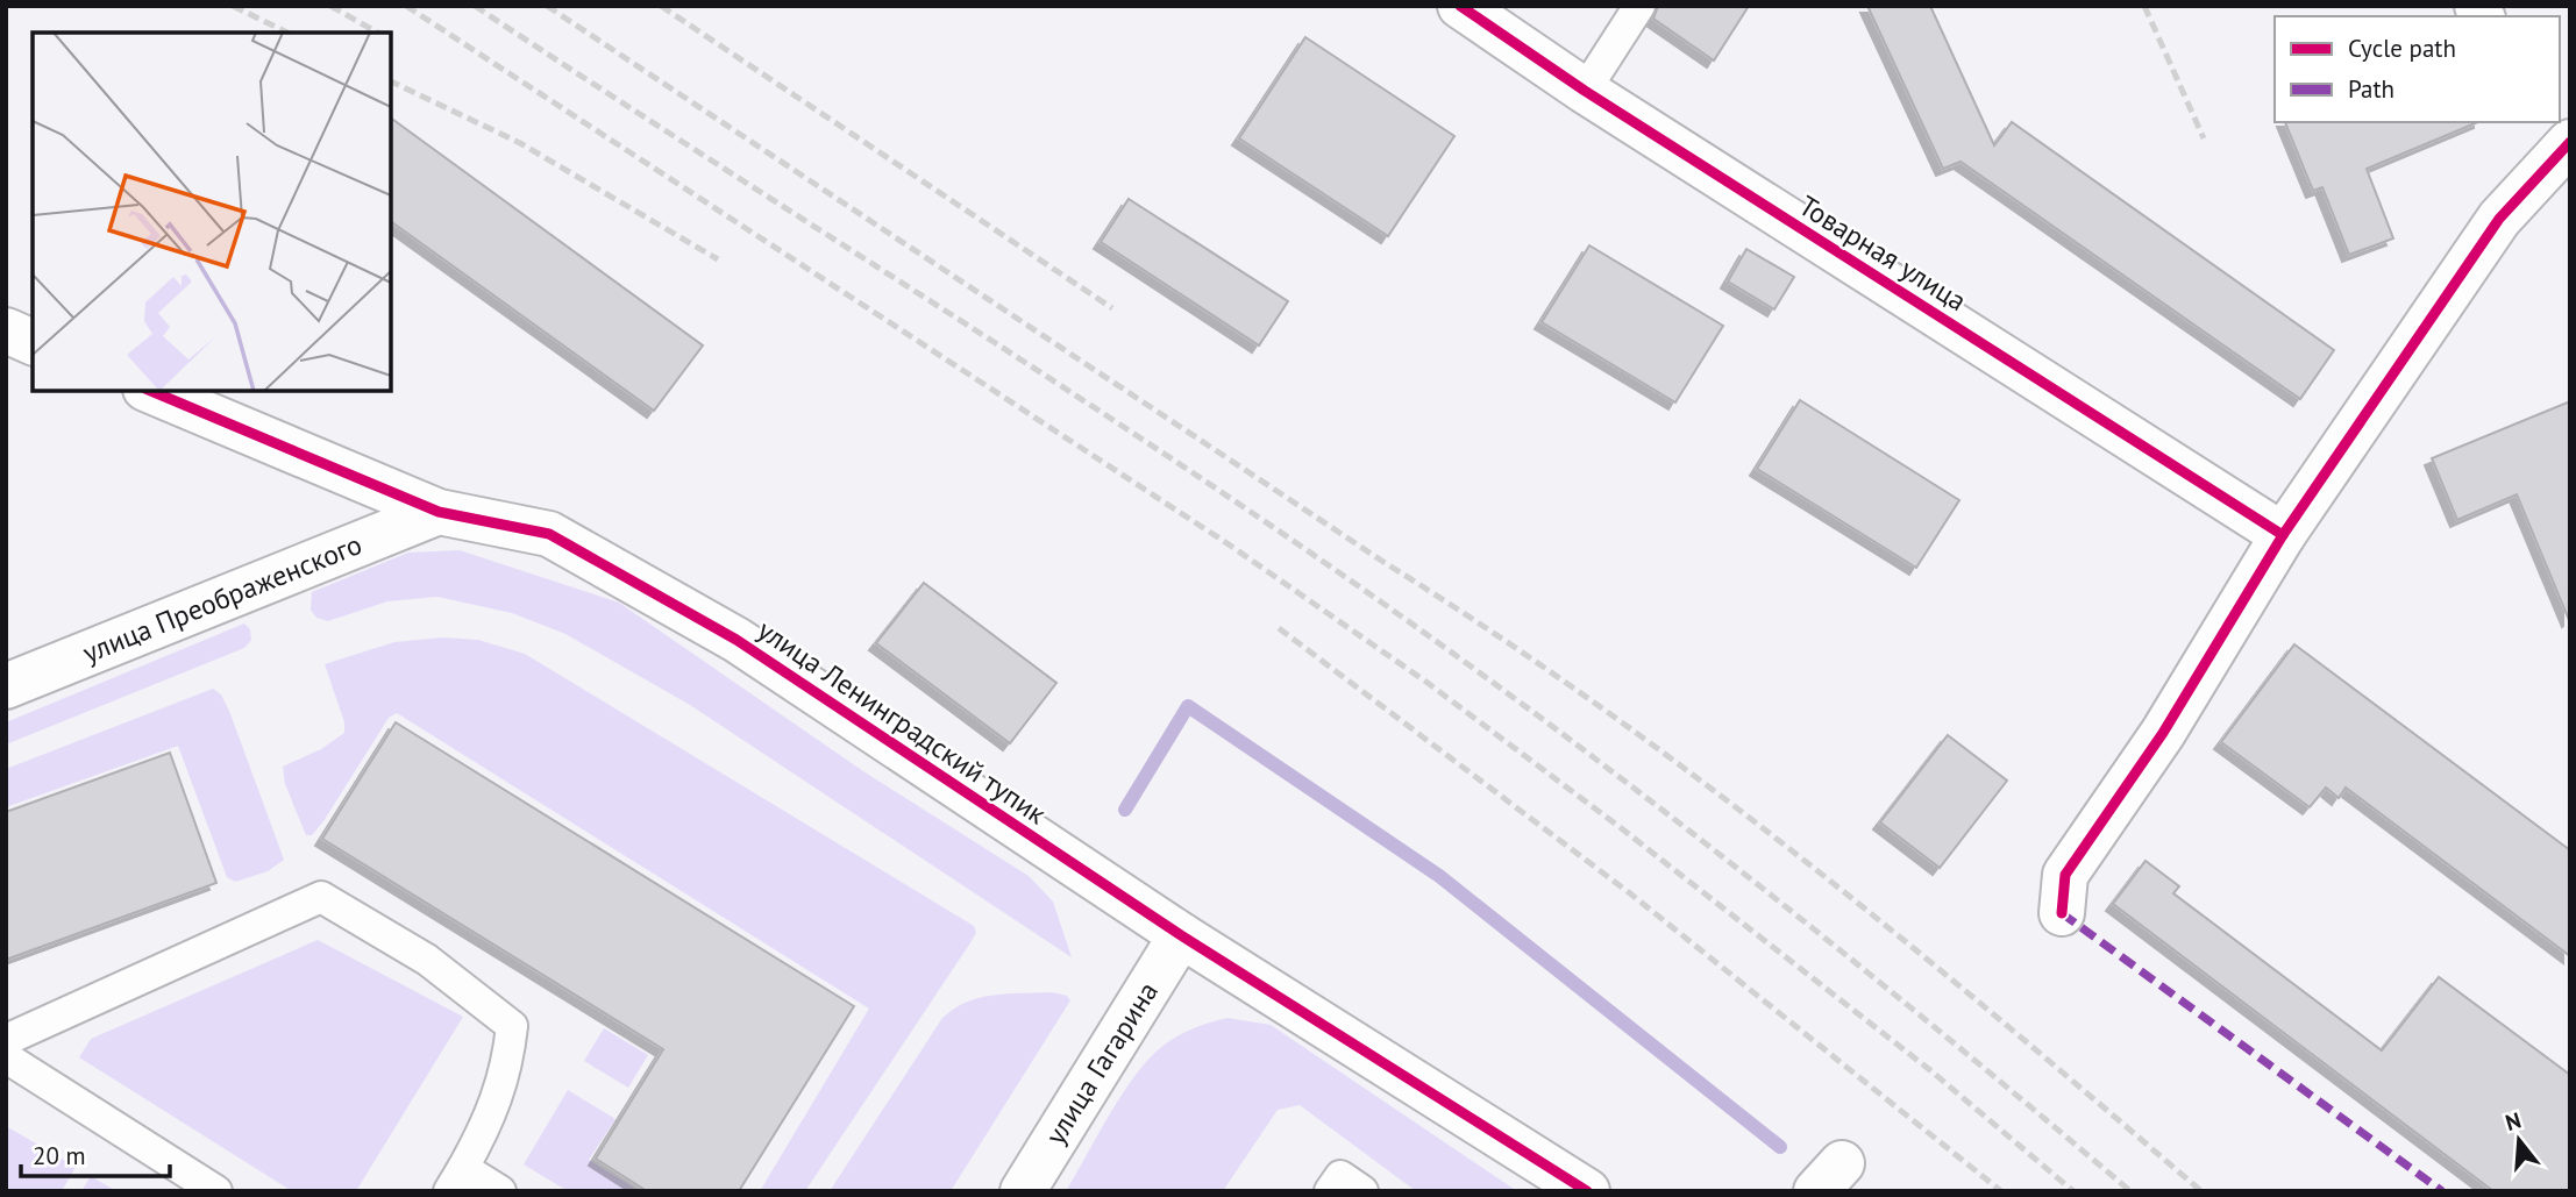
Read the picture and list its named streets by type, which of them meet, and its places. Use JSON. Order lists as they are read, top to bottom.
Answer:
{
  "streets": {
    "street": [
      "Товарная улица",
      "улица Преображенского",
      "улица Ленинградский тупик",
      "улица Гагарина"
    ]
  },
  "crossings": [
    ["улица Преображенского", "улица Ленинградский тупик"],
    ["улица Ленинградский тупик", "улица Гагарина"]
  ],
  "legend": ["Cycle path", "Path"],
  "scale_bar": "20 m",
  "north": "top"
}
